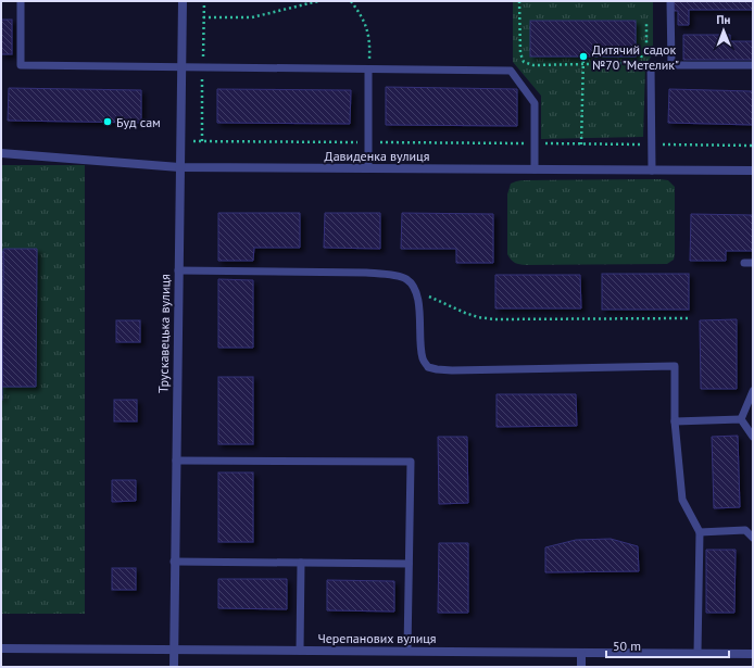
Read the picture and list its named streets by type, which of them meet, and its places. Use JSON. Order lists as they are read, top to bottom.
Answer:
{
  "streets": {
    "street": ["Давиденка вулиця", "Трускавецька вулиця", "Черепанових вулиця"]
  },
  "crossings": [
    ["Давиденка вулиця", "Трускавецька вулиця"],
    ["Трускавецька вулиця", "Черепанових вулиця"]
  ],
  "places": ["Дитячий садок №70 \"Метелик\"", "Буд сам"],
  "scale_bar": "50 m",
  "north": "top"
}
